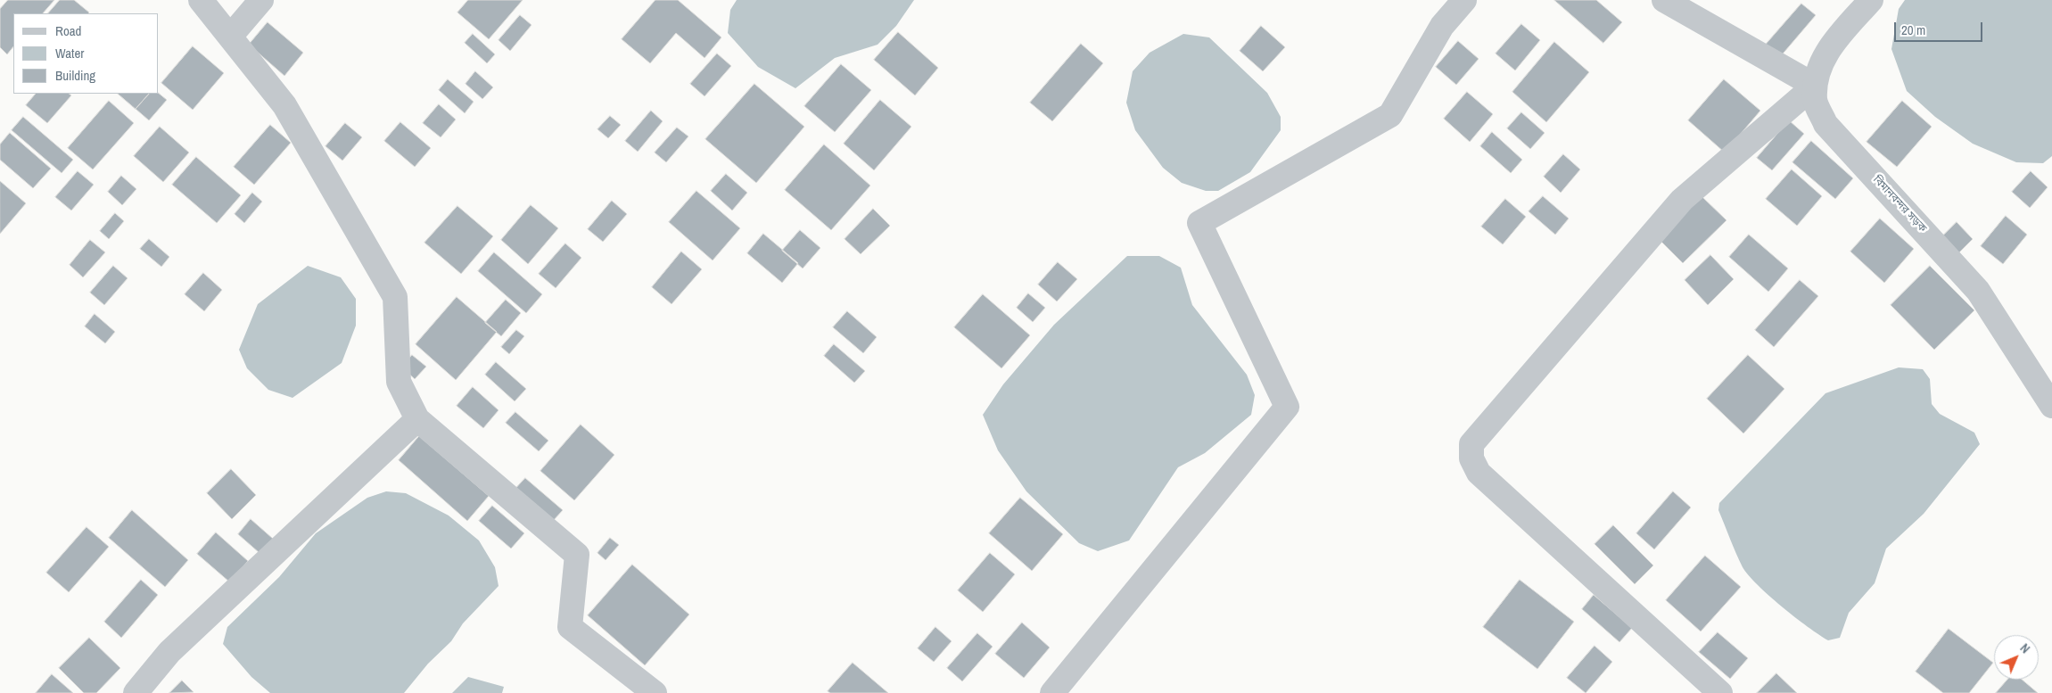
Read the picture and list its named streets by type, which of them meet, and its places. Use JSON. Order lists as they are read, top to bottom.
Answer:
{
  "streets": {
    "street": ["বিমানবন্দর সড়ক"]
  },
  "legend": ["Road", "Water", "Building"],
  "scale_bar": "20 m",
  "north": "top right"
}
